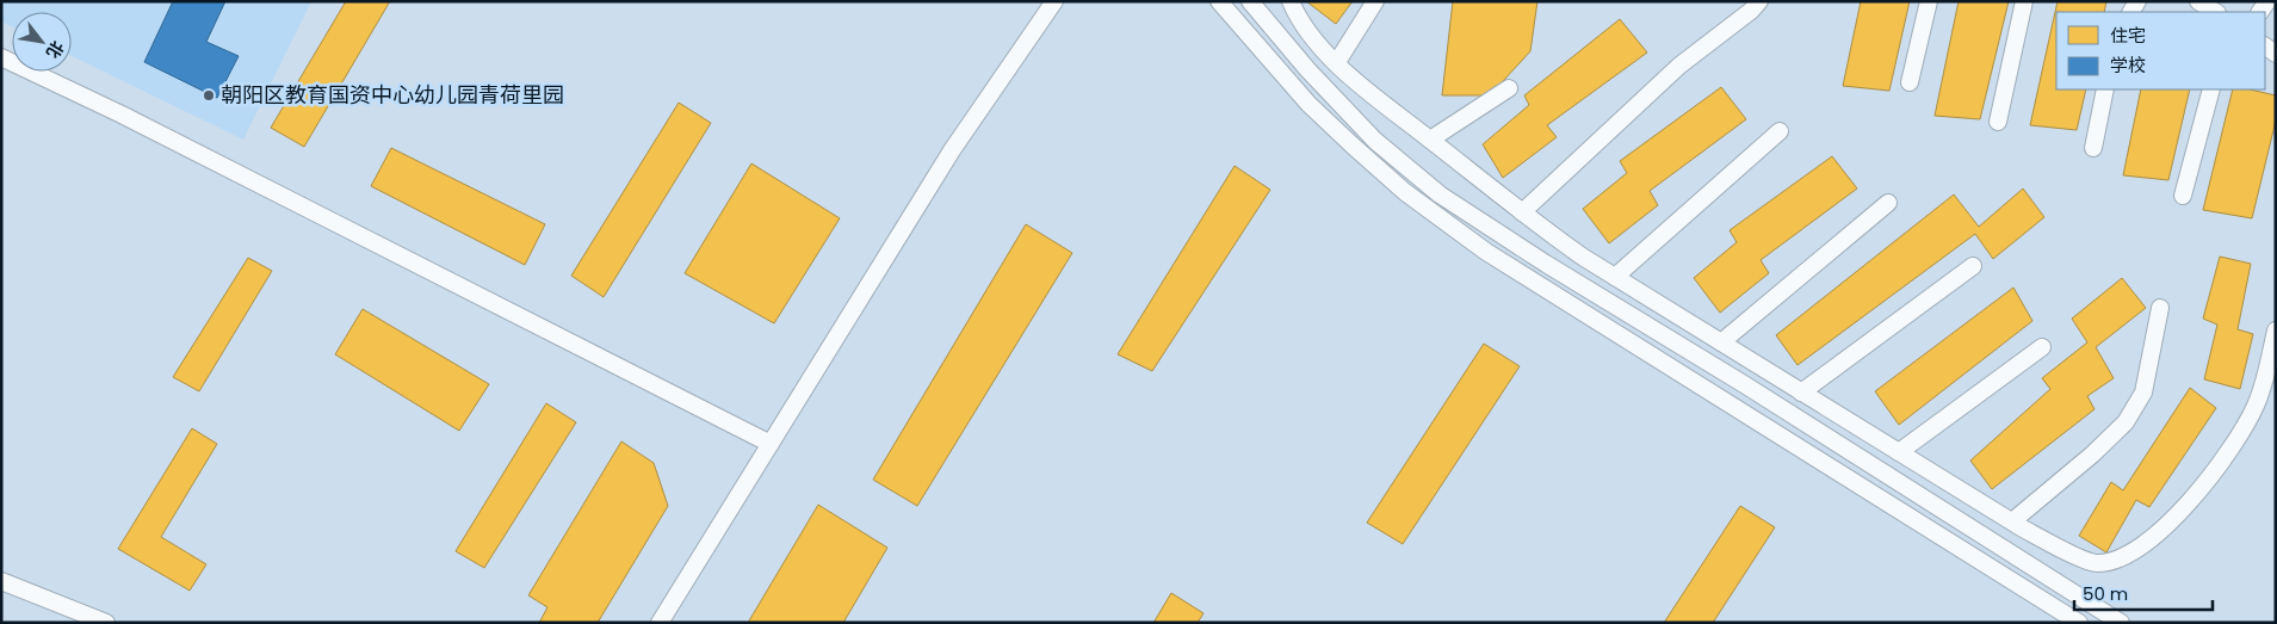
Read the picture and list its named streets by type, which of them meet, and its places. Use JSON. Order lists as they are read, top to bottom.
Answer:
{
  "places": ["朝阳区教育国资中心幼儿园青荷里园"],
  "legend": ["住宅", "学校"],
  "scale_bar": "50 m",
  "north": "bottom right"
}
